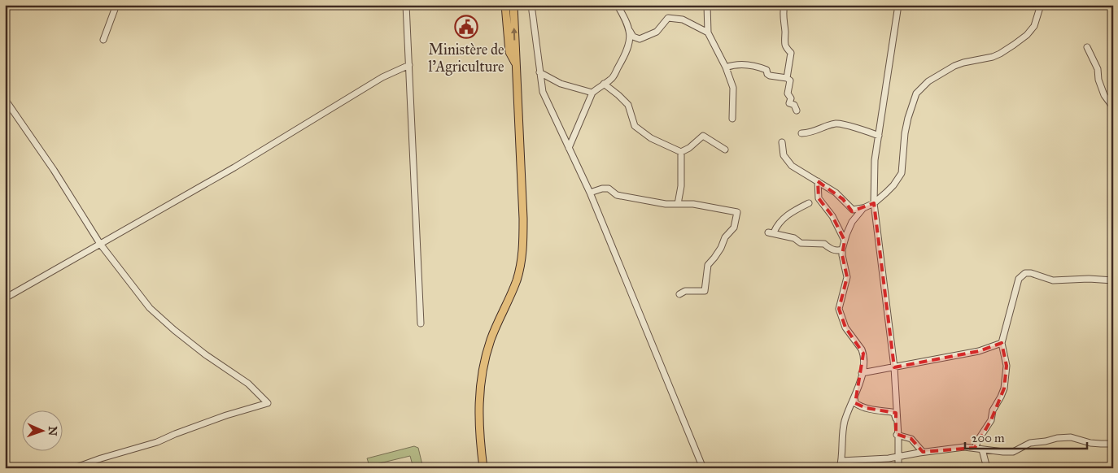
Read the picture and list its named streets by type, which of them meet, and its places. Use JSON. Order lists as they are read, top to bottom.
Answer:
{
  "places": {
    "public building": ["Ministère de l'Agriculture"]
  },
  "scale_bar": "200 m",
  "north": "right"
}
